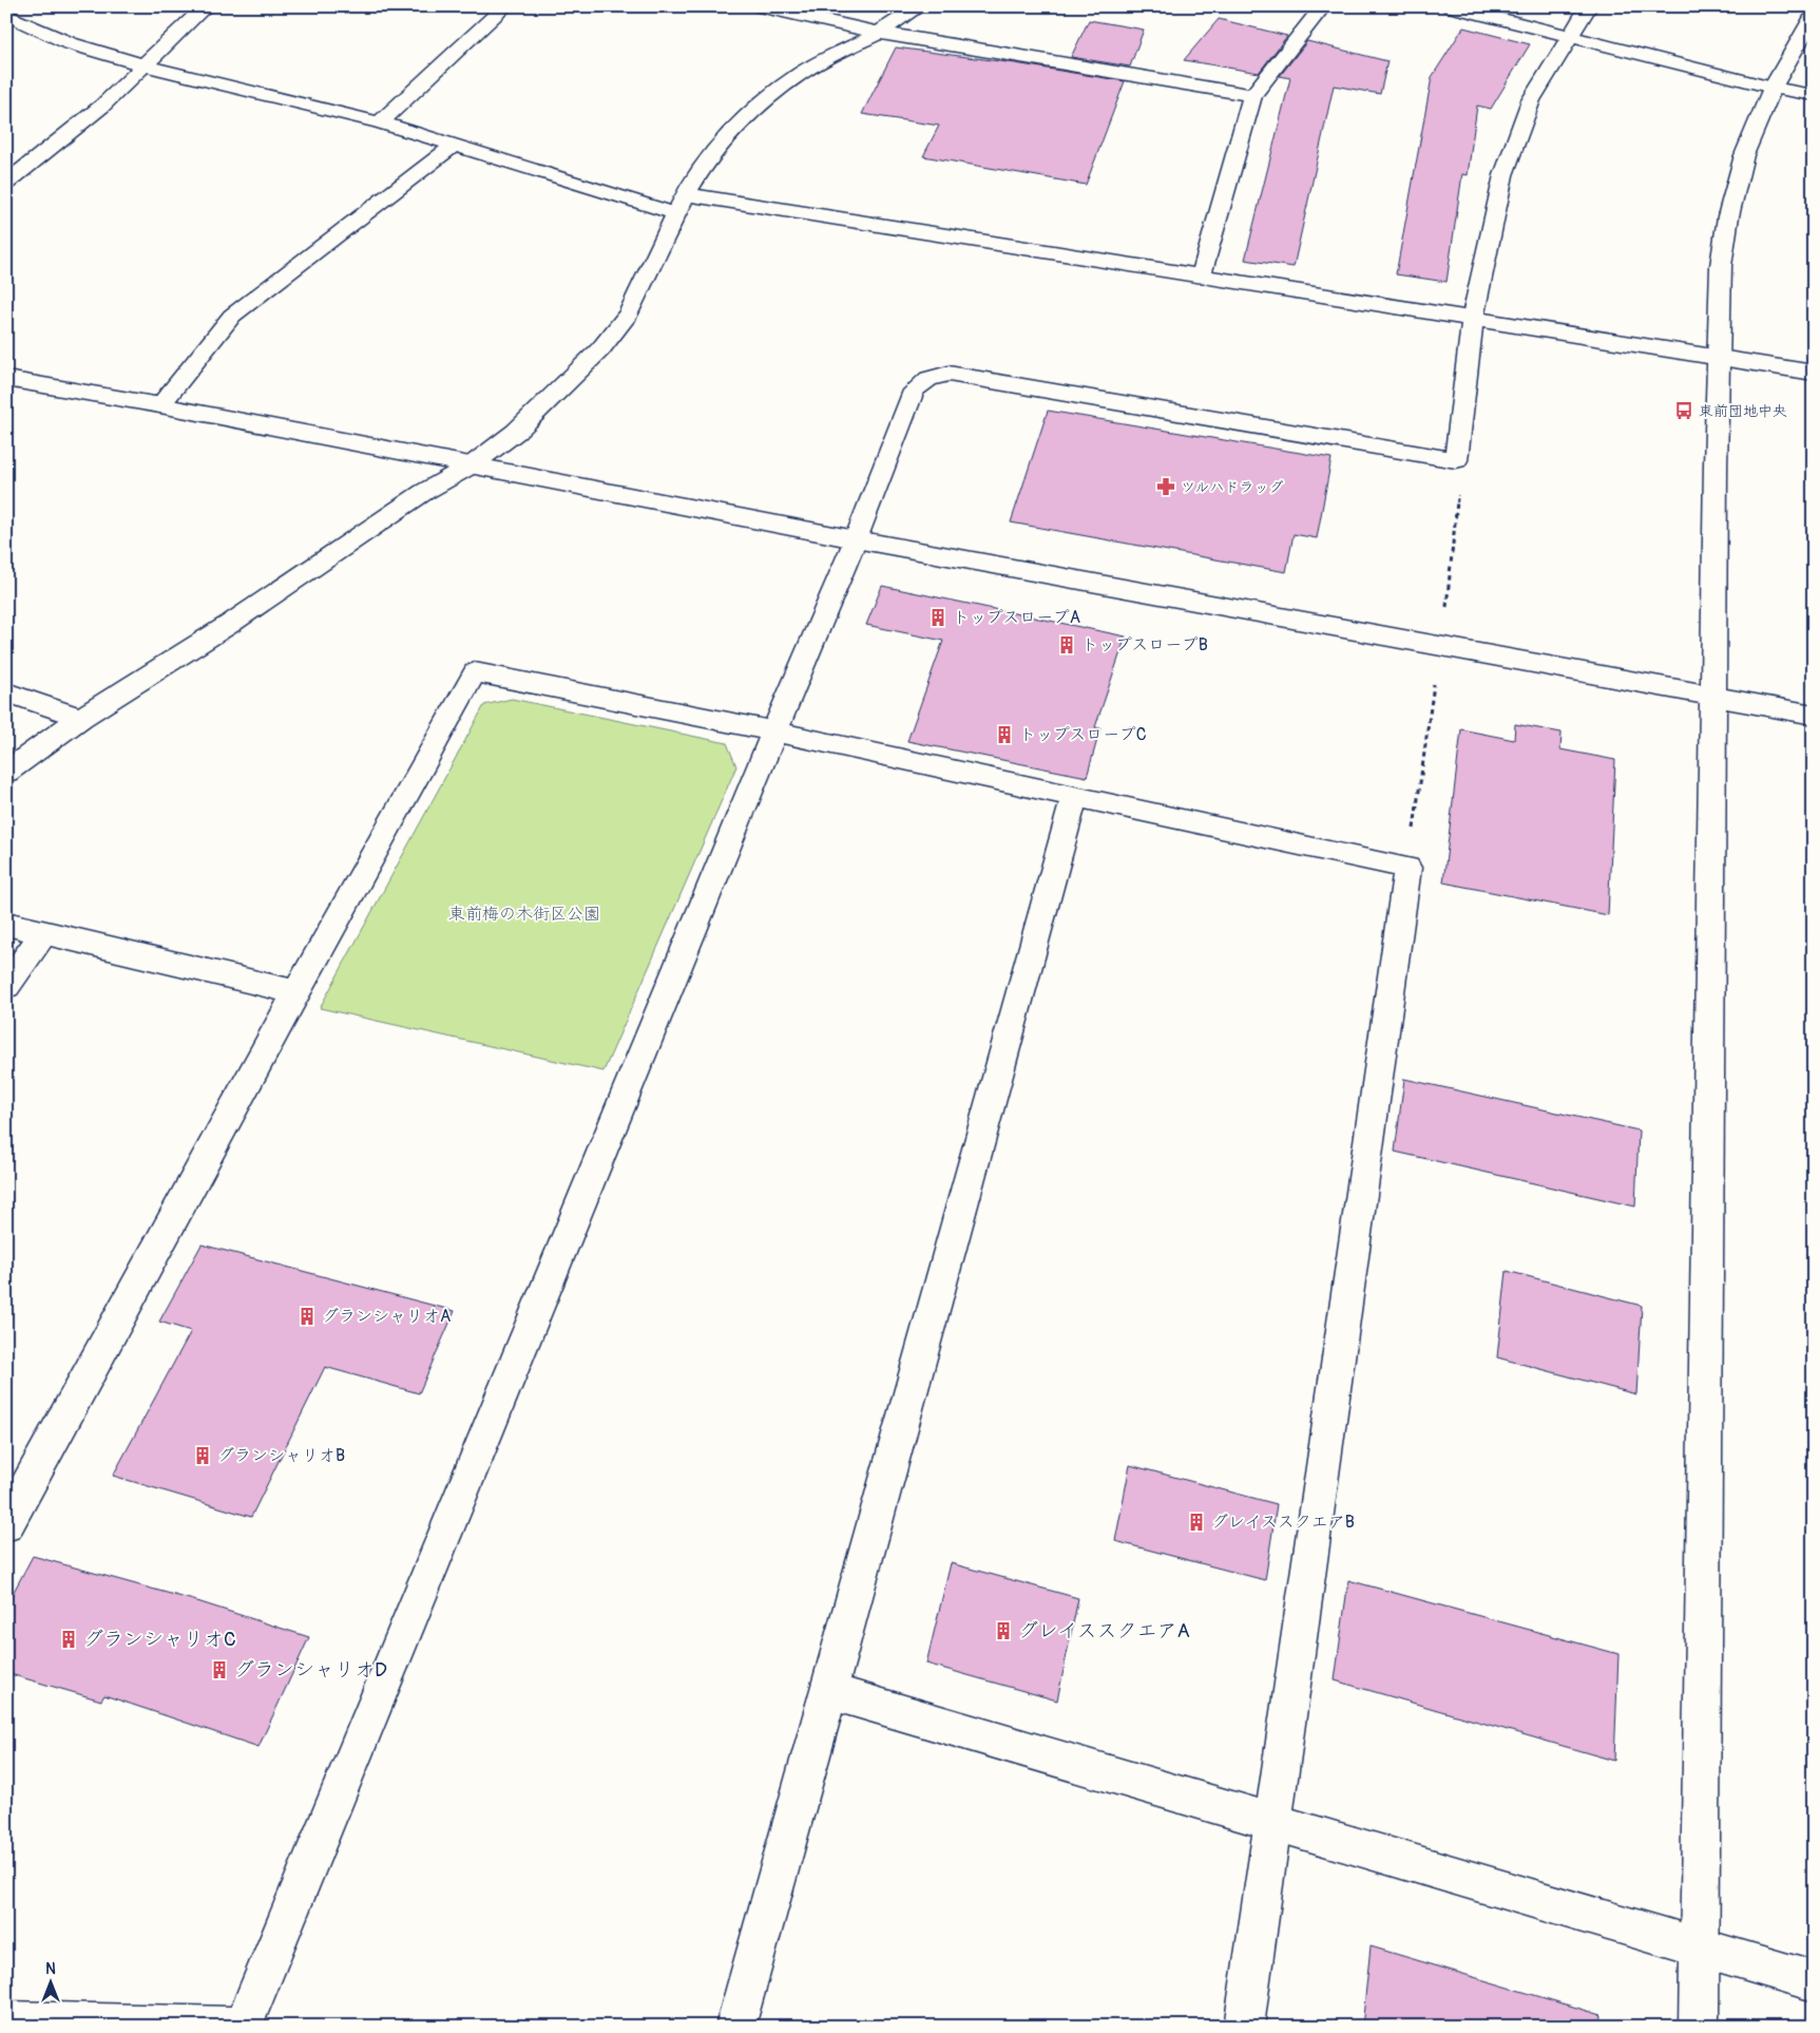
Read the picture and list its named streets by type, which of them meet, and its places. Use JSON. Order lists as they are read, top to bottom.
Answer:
{
  "parks": ["東前梅の木街区公園"],
  "places": {
    "bus stop": ["東前団地中央"],
    "pharmacy": ["ツルハドラッグ"],
    "building": [
      "トップスロープA",
      "トップスロープB",
      "トップスロープC",
      "グランシャリオA",
      "グランシャリオB",
      "グレイススクエアB",
      "グレイススクエアA",
      "グランシャリオC",
      "グランシャリオD"
    ]
  },
  "north": "top"
}
